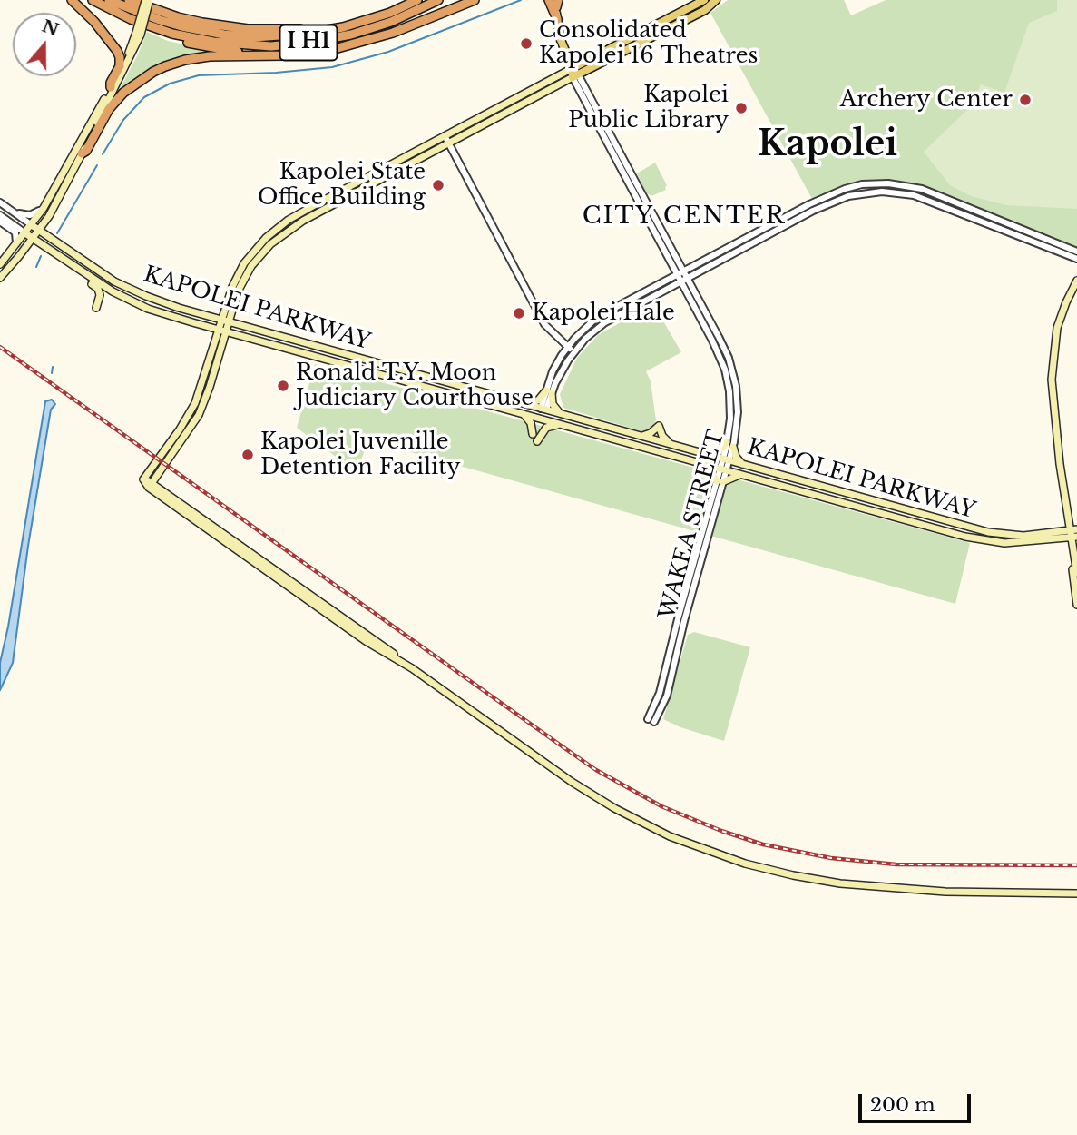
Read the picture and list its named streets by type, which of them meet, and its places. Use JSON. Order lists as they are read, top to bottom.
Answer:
{
  "streets": {
    "highway": ["I H1"],
    "main road": ["KAPOLEI PARKWAY", "WAKEA STREET"]
  },
  "crossings": [
    ["KAPOLEI PARKWAY", "WAKEA STREET"]
  ],
  "districts": ["Kapolei", "CITY CENTER"],
  "places": [
    "Consolidated Kapolei 16 Theatres",
    "Archery Center",
    "Kapolei Public Library",
    "Kapolei State Office Building",
    "Kapolei Hale",
    "Ronald T.Y. Moon Judiciary Courthouse",
    "Kapolei Juvenille Detention Facility"
  ],
  "scale_bar": "200 m",
  "north": "top"
}
